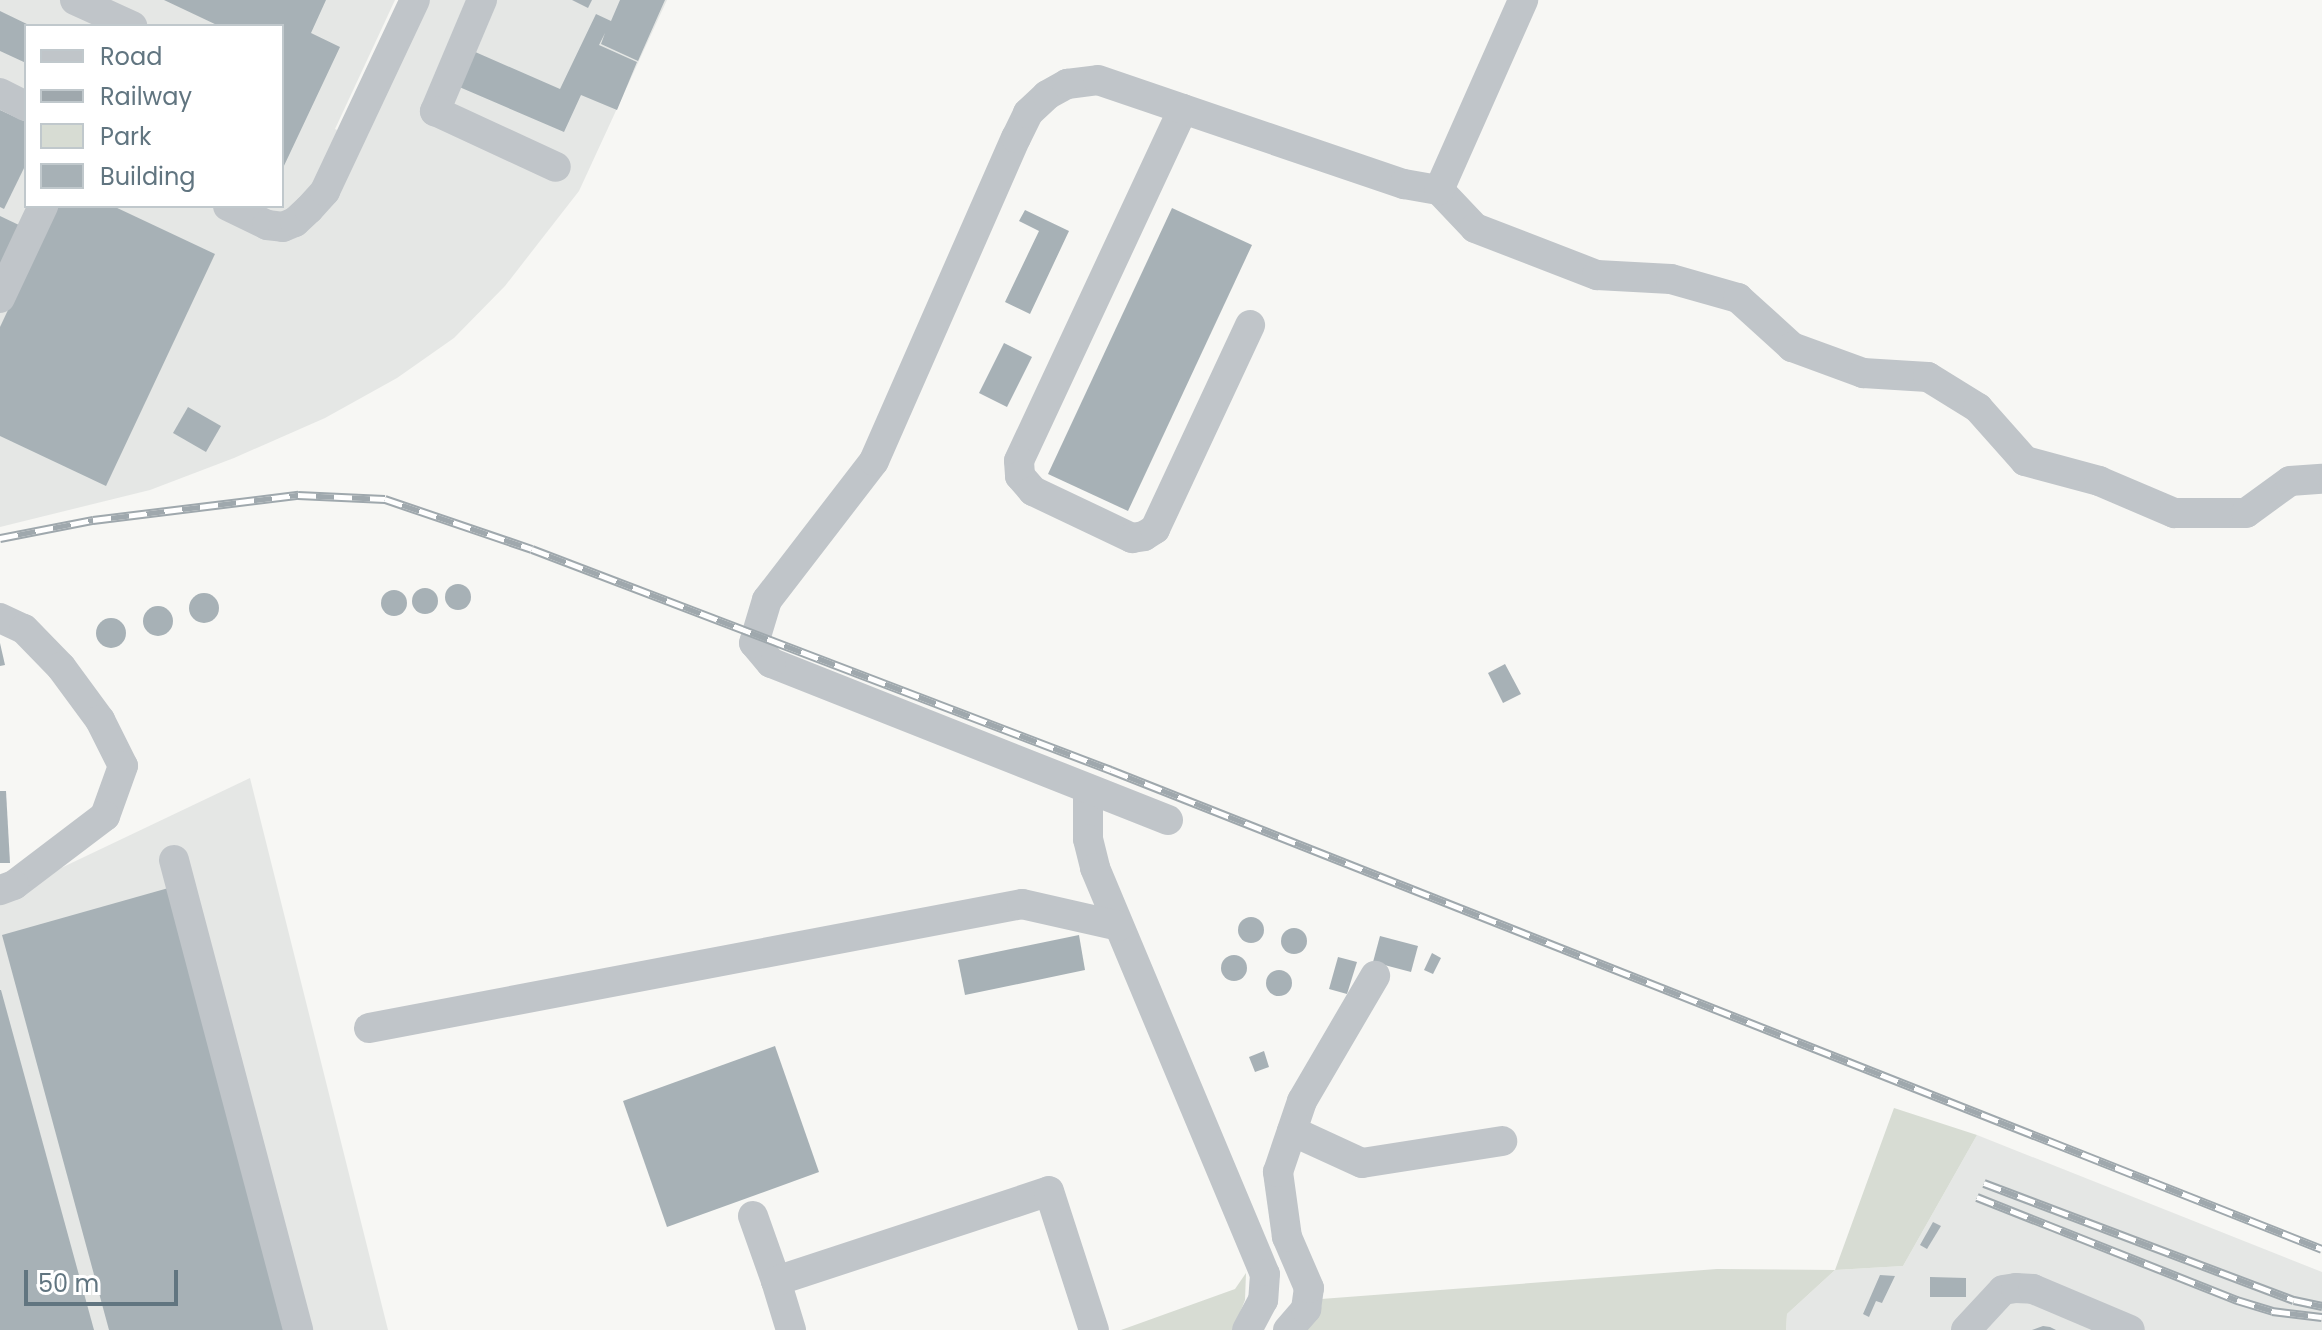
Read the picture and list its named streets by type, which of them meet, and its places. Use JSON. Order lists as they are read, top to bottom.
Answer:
{
  "legend": [
    "Road",
    "Railway",
    "Park",
    "Building"
  ],
  "scale_bar": "50 m"
}
